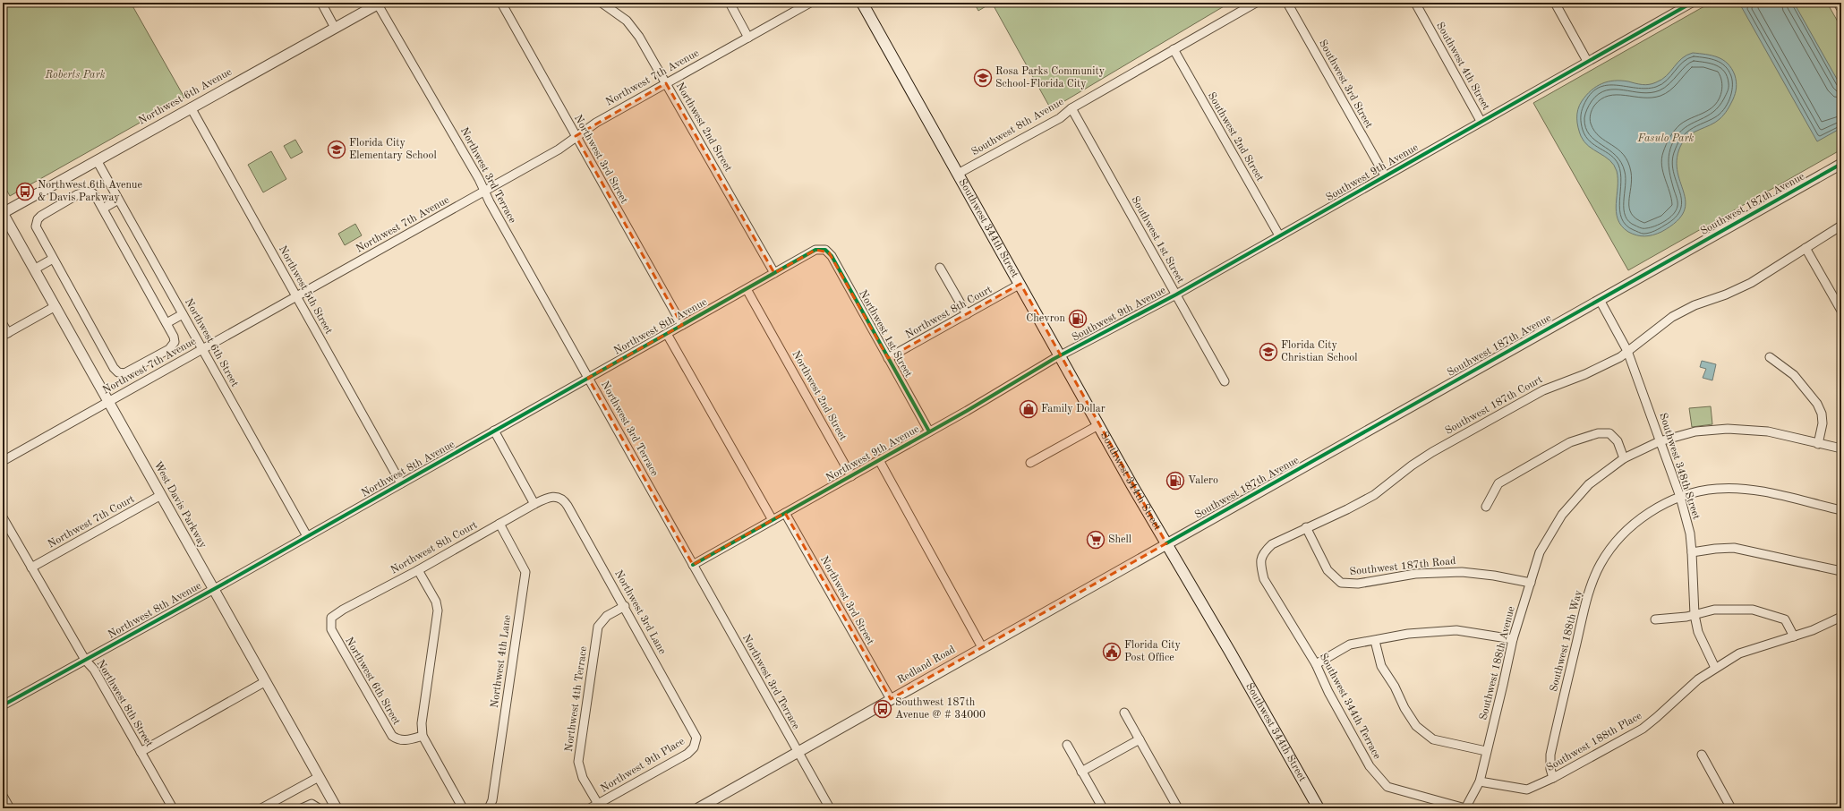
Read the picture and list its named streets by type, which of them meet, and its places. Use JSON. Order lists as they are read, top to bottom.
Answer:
{
  "streets": {
    "main road": ["Southwest 344th Street"],
    "street": [
      "Southwest 4th Street",
      "Northwest 7th Avenue",
      "Southwest 3rd Street",
      "Northwest 6th Avenue",
      "Northwest 2nd Street",
      "Southwest 8th Avenue",
      "Southwest 2nd Street",
      "Northwest 3rd Street",
      "Southwest 9th Avenue",
      "Northwest 3rd Terrace",
      "Southwest 187th Avenue",
      "Southwest 1st Street",
      "Northwest 5th Street",
      "Northwest 8th Court",
      "Northwest 8th Avenue",
      "Northwest 1st Street",
      "Northwest 6th Street",
      "Southwest 187th Court",
      "Northwest 9th Avenue",
      "Southwest 348th Street",
      "West Davis Parkway",
      "Northwest 7th Court",
      "Southwest 187th Road",
      "Northwest 3rd Lane",
      "Southwest 188th Way",
      "Northwest 4th Lane",
      "Southwest 188th Avenue",
      "Redland Road",
      "Northwest 4th Terrace",
      "Northwest 8th Street",
      "Southwest 344th Terrace",
      "Southwest 188th Place",
      "Northwest 9th Place"
    ]
  },
  "crossings": [
    ["Southwest 4th Street", "Southwest 9th Avenue"],
    ["Northwest 7th Avenue", "Northwest 2nd Street"],
    ["Northwest 7th Avenue", "Northwest 3rd Street"],
    ["Northwest 7th Avenue", "Northwest 3rd Terrace"],
    ["Northwest 7th Avenue", "Northwest 5th Street"],
    ["Northwest 7th Avenue", "Northwest 6th Street"],
    ["Northwest 7th Avenue", "West Davis Parkway"],
    ["Southwest 3rd Street", "Southwest 9th Avenue"],
    ["Northwest 6th Avenue", "Northwest 3rd Terrace"],
    ["Northwest 6th Avenue", "Northwest 5th Street"],
    ["Northwest 6th Avenue", "Northwest 6th Street"],
    ["Northwest 6th Avenue", "West Davis Parkway"],
    ["Northwest 2nd Street", "Northwest 8th Avenue"],
    ["Northwest 2nd Street", "Northwest 9th Avenue"],
    ["Southwest 8th Avenue", "Southwest 2nd Street"],
    ["Southwest 8th Avenue", "Southwest 344th Street"],
    ["Southwest 8th Avenue", "Southwest 1st Street"],
    ["Southwest 2nd Street", "Southwest 9th Avenue"],
    ["Northwest 3rd Street", "Northwest 8th Avenue"],
    ["Northwest 3rd Street", "Northwest 9th Avenue"],
    ["Northwest 3rd Street", "Redland Road"],
    ["Southwest 9th Avenue", "Southwest 344th Street"],
    ["Southwest 9th Avenue", "Southwest 1st Street"],
    ["Southwest 9th Avenue", "Northwest 9th Avenue"],
    ["Northwest 3rd Terrace", "Northwest 8th Avenue"],
    ["Northwest 3rd Terrace", "Northwest 9th Avenue"],
    ["Northwest 3rd Terrace", "Redland Road"],
    ["Southwest 187th Avenue", "Southwest 344th Street"],
    ["Southwest 187th Avenue", "Southwest 348th Street"],
    ["Southwest 187th Avenue", "Redland Road"],
    ["Southwest 344th Street", "Northwest 8th Court"],
    ["Southwest 344th Street", "Northwest 9th Avenue"],
    ["Southwest 344th Street", "Redland Road"],
    ["Northwest 5th Street", "Northwest 8th Avenue"],
    ["Northwest 8th Court", "Northwest 1st Street"],
    ["Northwest 8th Court", "Northwest 6th Street"],
    ["Northwest 8th Court", "Northwest 3rd Lane"],
    ["Northwest 8th Court", "Northwest 4th Lane"],
    ["Northwest 8th Avenue", "Northwest 1st Street"],
    ["Northwest 8th Avenue", "Northwest 6th Street"],
    ["Northwest 8th Avenue", "West Davis Parkway"],
    ["Northwest 8th Avenue", "Northwest 8th Street"],
    ["Northwest 1st Street", "Northwest 9th Avenue"],
    ["Southwest 187th Court", "Southwest 348th Street"],
    ["Southwest 187th Court", "Southwest 187th Road"],
    ["Southwest 187th Court", "Southwest 344th Terrace"],
    ["Southwest 348th Street", "Southwest 188th Way"],
    ["Southwest 348th Street", "Southwest 188th Avenue"],
    ["Southwest 348th Street", "Southwest 188th Place"],
    ["West Davis Parkway", "Northwest 7th Court"],
    ["Northwest 7th Court", "Northwest 8th Street"],
    ["Southwest 187th Road", "Southwest 188th Avenue"],
    ["Northwest 3rd Lane", "Northwest 4th Terrace"],
    ["Northwest 3rd Lane", "Northwest 9th Place"],
    ["Southwest 188th Way", "Southwest 188th Place"],
    ["Southwest 188th Avenue", "Southwest 344th Terrace"],
    ["Southwest 188th Avenue", "Southwest 188th Place"],
    ["Northwest 4th Terrace", "Northwest 9th Place"]
  ],
  "parks": ["Roberts Park", "Fasulo Park"],
  "places": {
    "school or university": ["Rosa Parks Community School-Florida City", "Florida City Elementary School", "Florida City Christian School"],
    "bus stop": ["Northwest 6th Avenue & Davis Parkway", "Southwest 187th Avenue @ # 34000"],
    "fuel station": ["Chevron", "Valero"],
    "shop": ["Family Dollar"],
    "supermarket": ["Shell"],
    "public building": ["Florida City Post Office"]
  }
}
